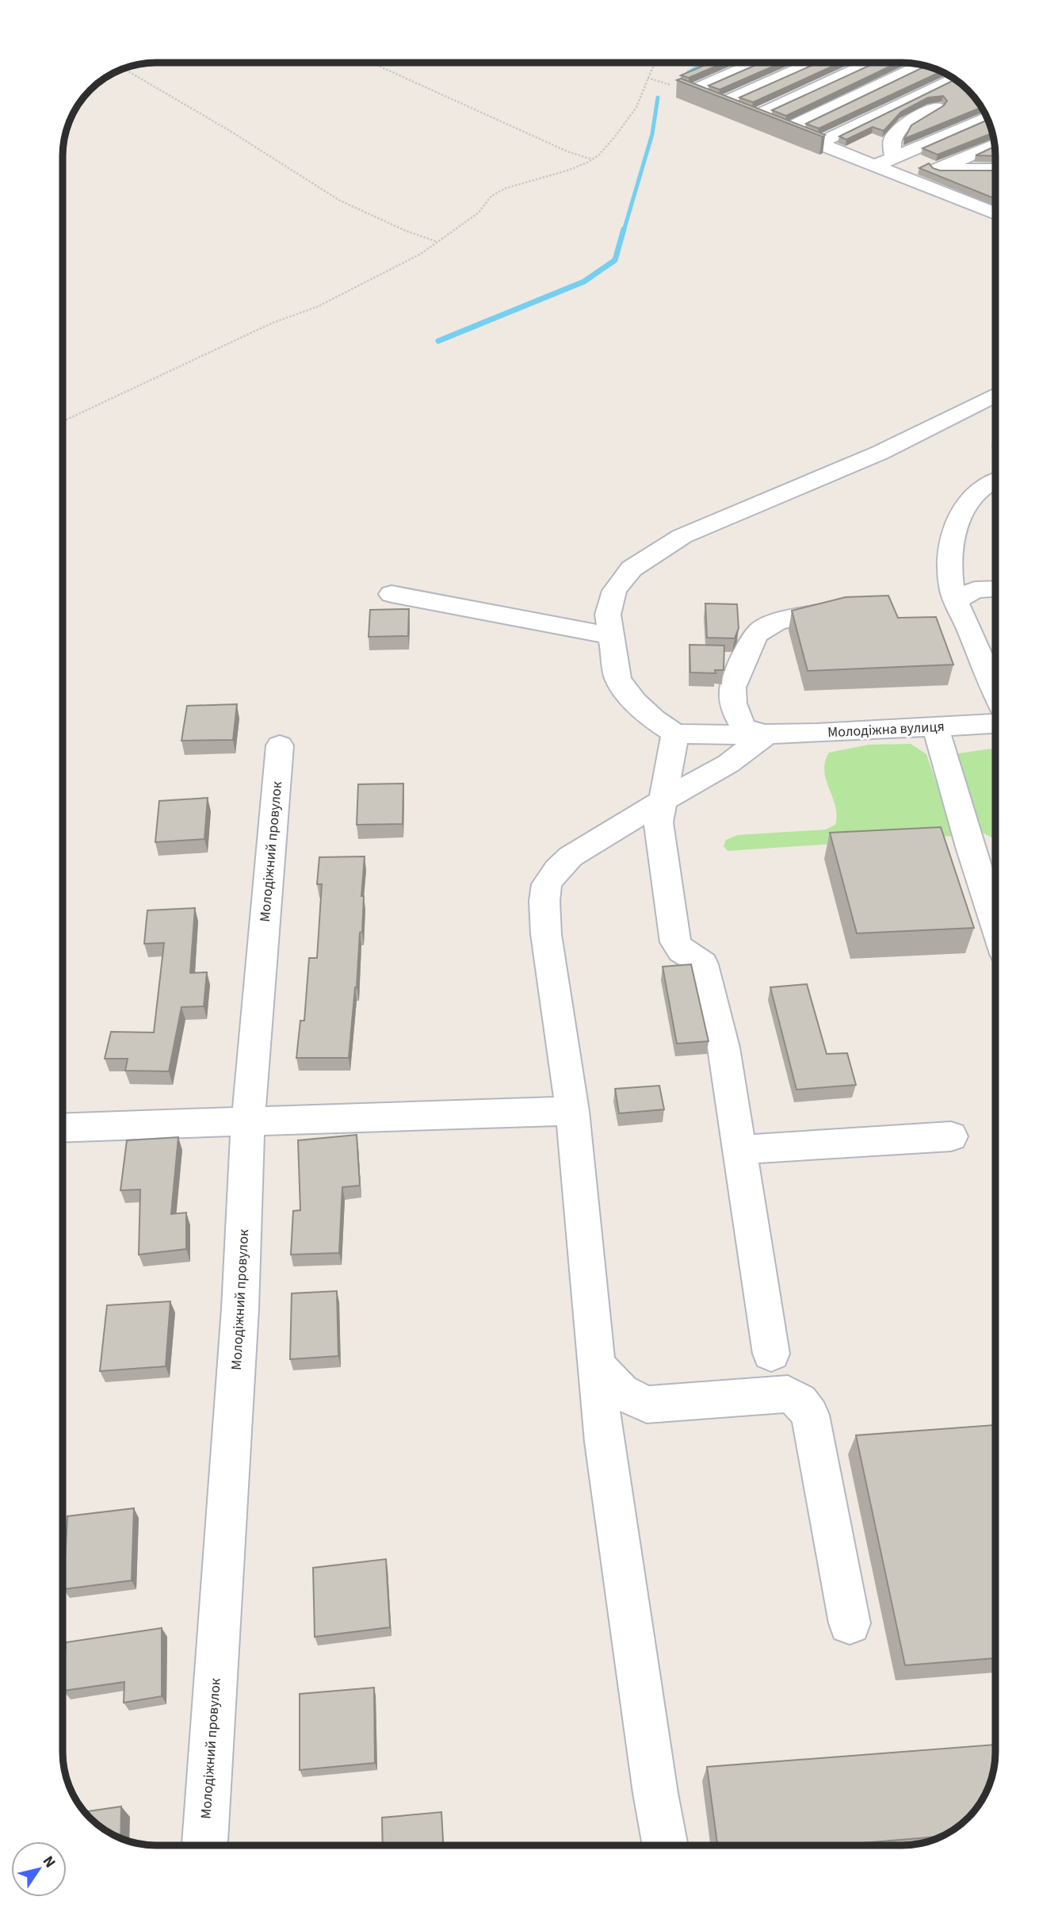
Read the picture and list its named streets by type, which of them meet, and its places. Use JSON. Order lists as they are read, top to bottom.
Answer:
{
  "streets": {
    "street": ["Молодіжна вулиця", "Молодіжний провулок"]
  },
  "north": "top right"
}
